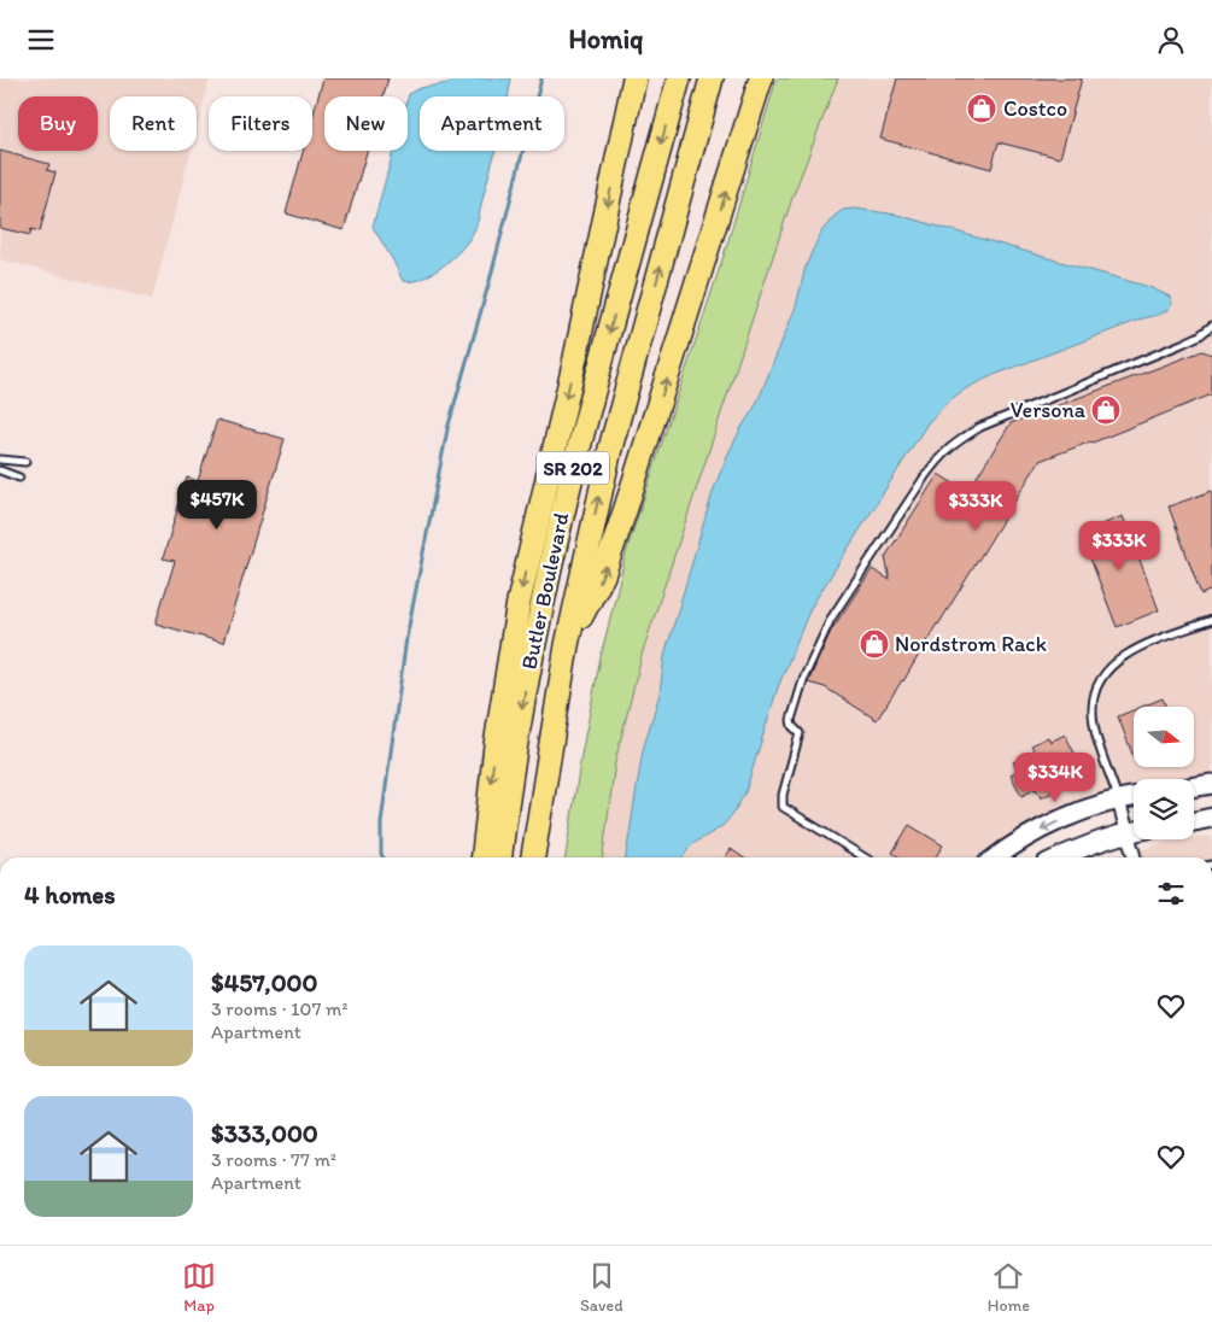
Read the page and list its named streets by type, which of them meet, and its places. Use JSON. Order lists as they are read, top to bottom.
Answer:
{
  "streets": {
    "highway": ["SR 202", "Butler Boulevard"]
  },
  "places": {
    "shop": ["Costco", "Versona", "Nordstrom Rack"]
  },
  "north": "right",
  "page": {
    "header": "Homiq",
    "chip": [
      "Buy",
      "Rent",
      "Filters",
      "New",
      "Apartment"
    ],
    "price": [
      "$457K",
      "$333K",
      "$333K",
      "$334K"
    ],
    "heading": "4 homes",
    "list": [
      {
        "name": "$457,000",
        "note": "3 rooms · 107 m² · Apartment"
      },
      {
        "name": "$333,000",
        "note": "3 rooms · 77 m² · Apartment"
      }
    ],
    "tabs": ["Map", "Saved", "Home"]
  }
}
